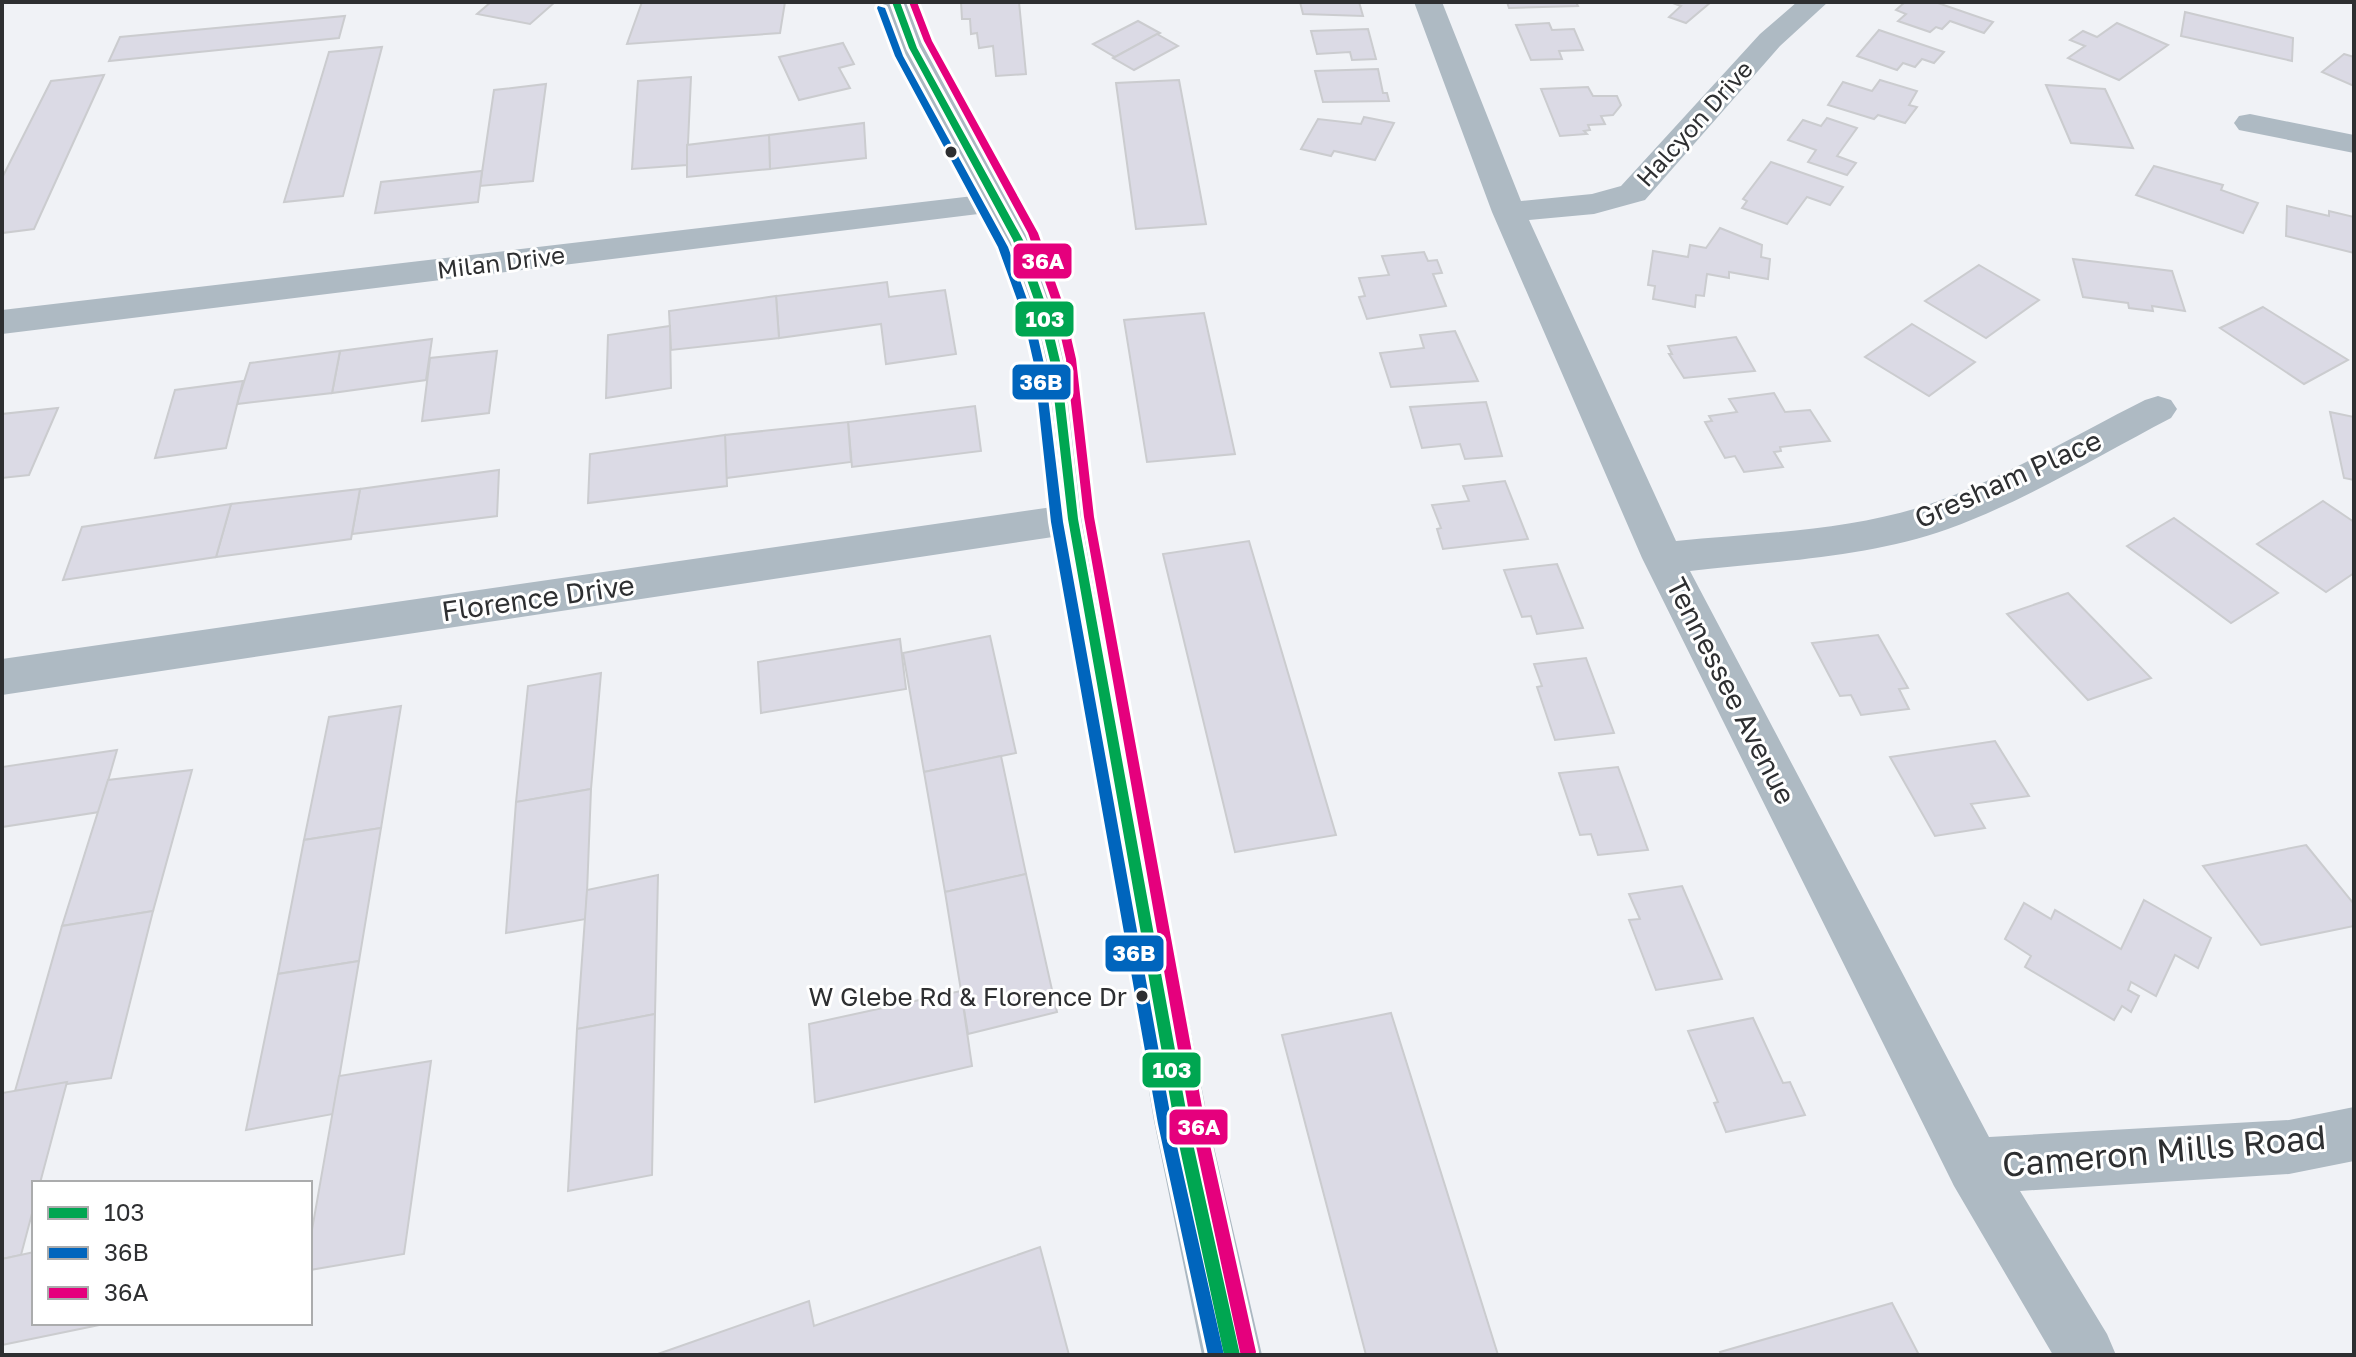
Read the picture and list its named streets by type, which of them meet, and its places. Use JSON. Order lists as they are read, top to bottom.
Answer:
{
  "streets": {
    "street": [
      "Halcyon Drive",
      "Milan Drive",
      "Gresham Place",
      "Florence Drive",
      "Tennessee Avenue",
      "Cameron Mills Road"
    ]
  },
  "crossings": [
    ["Halcyon Drive", "Tennessee Avenue"],
    ["Gresham Place", "Tennessee Avenue"],
    ["Tennessee Avenue", "Cameron Mills Road"]
  ],
  "places": ["W Glebe Rd & Florence Dr"],
  "lines": ["transit line 103", "transit line 36A", "transit line 36B"],
  "legend": ["103", "36B", "36A"]
}
